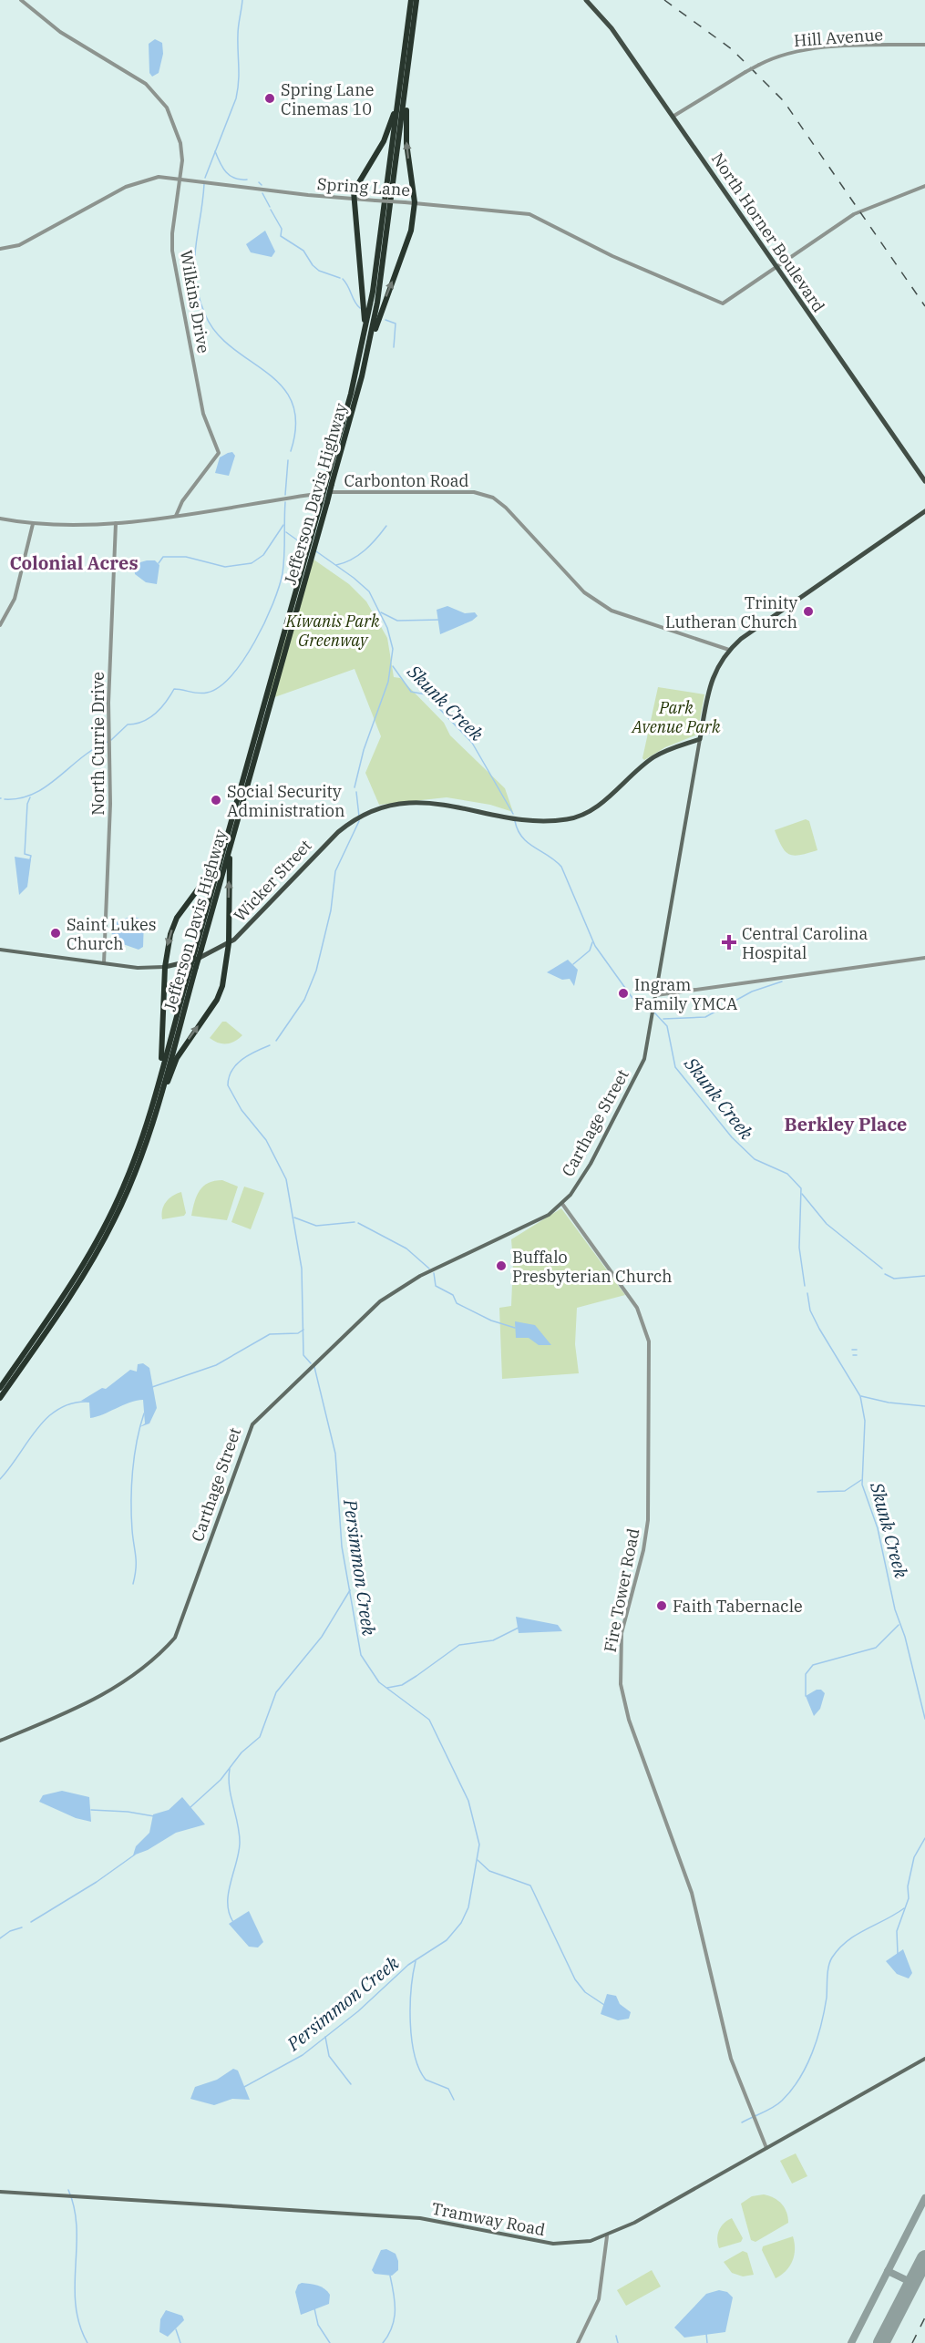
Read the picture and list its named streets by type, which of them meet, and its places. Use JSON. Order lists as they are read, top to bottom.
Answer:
{
  "streets": {
    "highway": ["Jefferson Davis Highway"],
    "main road": [
      "North Horner Boulevard",
      "Wicker Street",
      "Carthage Street",
      "Tramway Road"
    ],
    "street": [
      "Hill Avenue",
      "Spring Lane",
      "Wilkins Drive",
      "Carbonton Road",
      "North Currie Drive",
      "Fire Tower Road"
    ]
  },
  "crossings": [
    ["Hill Avenue", "North Horner Boulevard"],
    ["Spring Lane", "North Horner Boulevard"],
    ["Spring Lane", "Wilkins Drive"],
    ["Wilkins Drive", "Carbonton Road"],
    ["Carbonton Road", "North Currie Drive"],
    ["Carbonton Road", "Carthage Street"],
    ["North Currie Drive", "Wicker Street"],
    ["Wicker Street", "Carthage Street"],
    ["Carthage Street", "Fire Tower Road"],
    ["Fire Tower Road", "Tramway Road"]
  ],
  "districts": ["Colonial Acres", "Berkley Place"],
  "water": ["Skunk Creek", "Persimmon Creek"],
  "parks": ["Kiwanis Park Greenway", "Park Avenue Park"],
  "places": {
    "other": [
      "Spring Lane Cinemas 10",
      "Trinity Lutheran Church",
      "Social Security Administration",
      "Saint Lukes Church",
      "Ingram Family YMCA",
      "Buffalo Presbyterian Church",
      "Faith Tabernacle"
    ],
    "health": ["Central Carolina Hospital"]
  }
}
